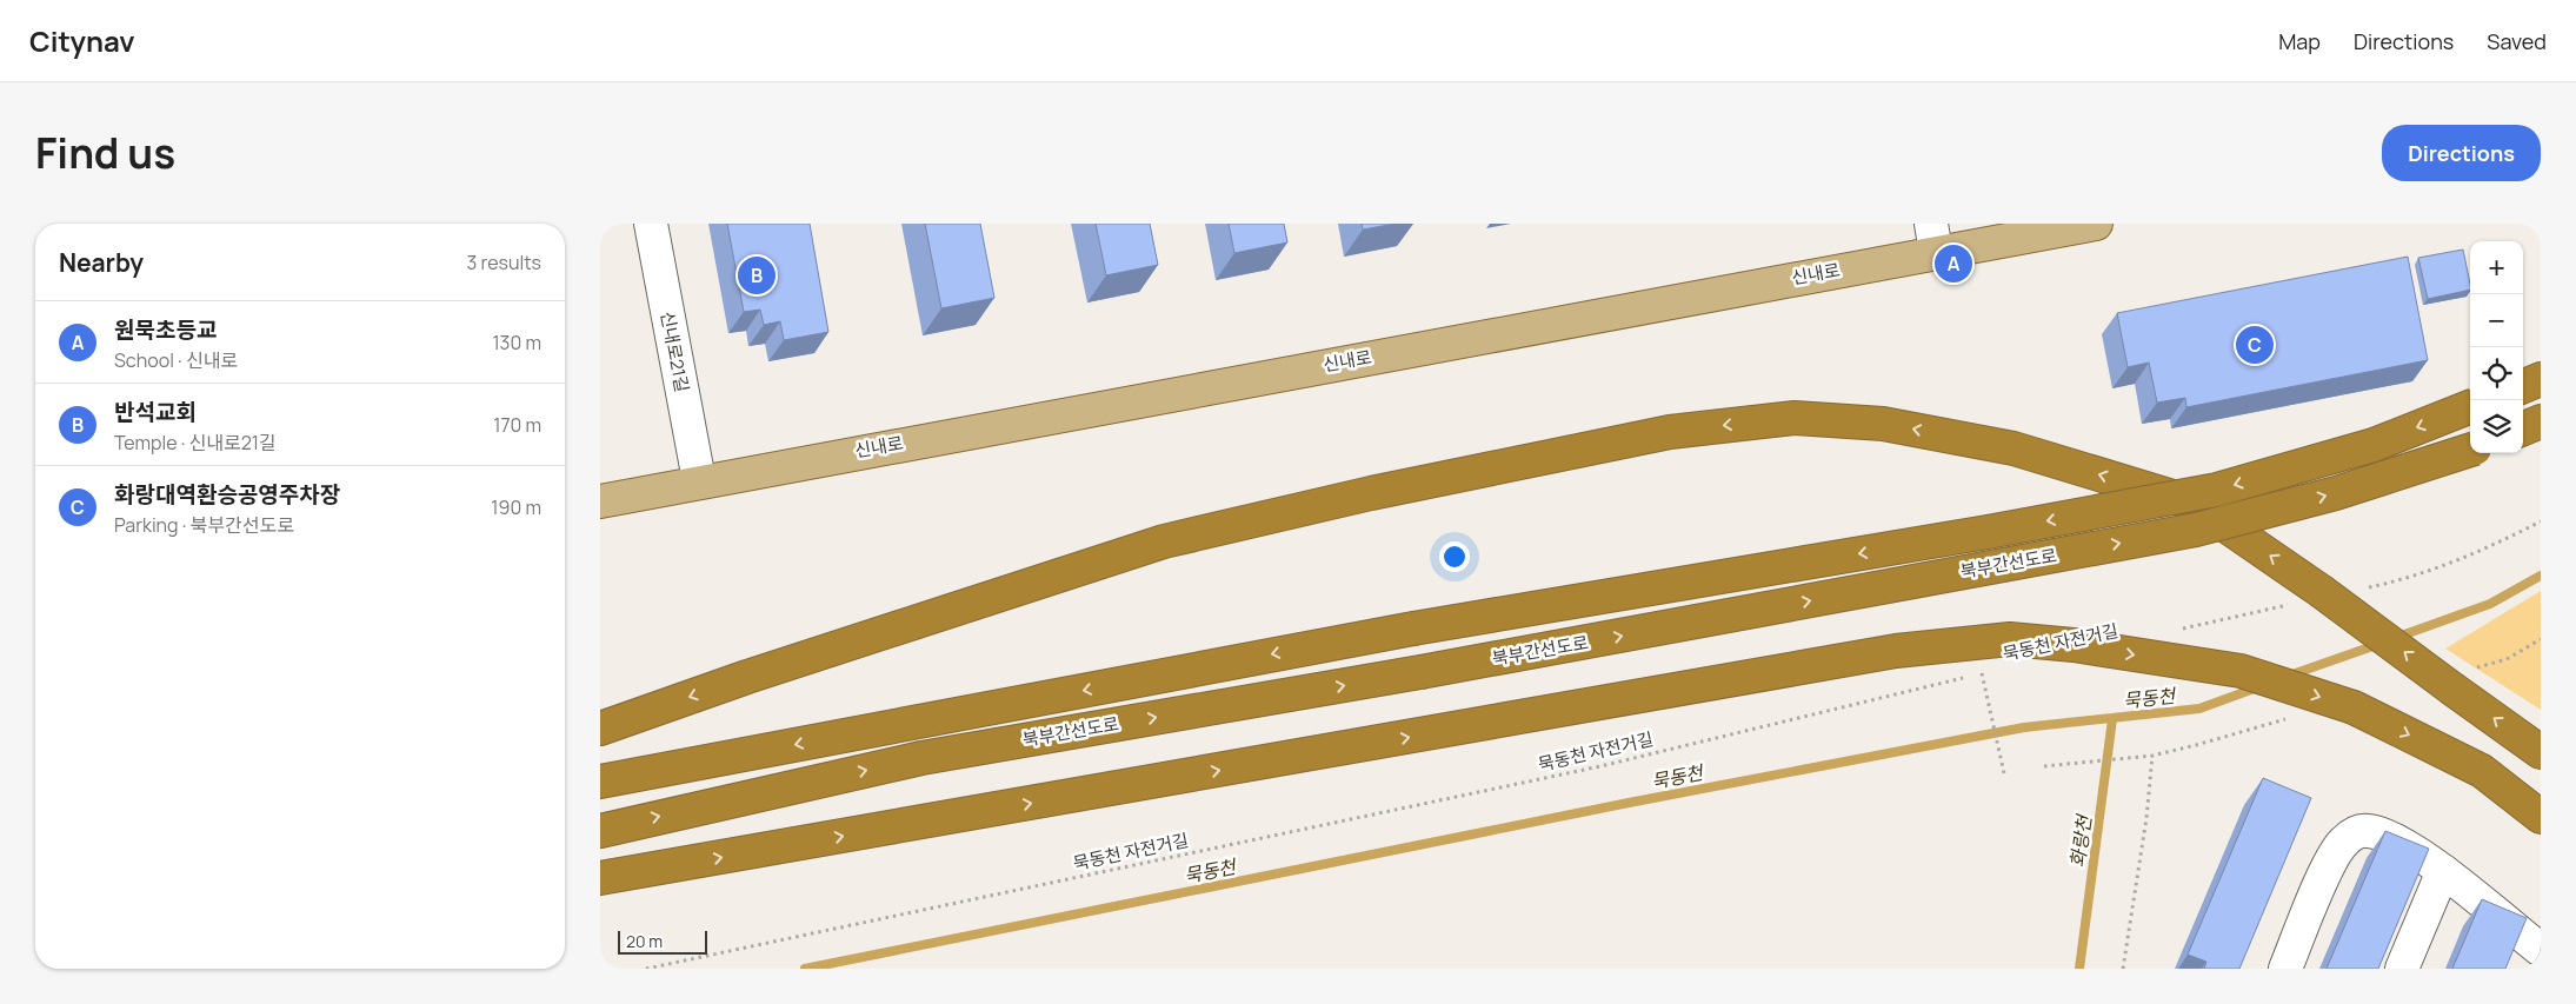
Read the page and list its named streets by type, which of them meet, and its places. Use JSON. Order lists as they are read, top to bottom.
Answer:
{
  "streets": {
    "highway": ["북부간선도로"],
    "main road": ["신내로"],
    "street": ["신내로21길"],
    "path": ["묵동천 자전거길"]
  },
  "crossings": [
    ["신내로", "신내로21길"]
  ],
  "water": ["묵동천", "화랑천"],
  "scale_bar": "20 m",
  "page": {
    "header": "Citynav",
    "nav": ["Map", "Directions", "Saved"],
    "title": "Find us",
    "buttons": "Directions",
    "heading": ["Nearby", "3 results"],
    "map_buttons": ["+", "−"],
    "pins": ["A", "B", "C"],
    "list": [
      {
        "mark": "A",
        "name": "원묵초등교",
        "note": "School · 신내로",
        "value": "130 m"
      },
      {
        "mark": "B",
        "name": "반석교회",
        "note": "Temple · 신내로21길",
        "value": "170 m"
      },
      {
        "mark": "C",
        "name": "화랑대역환승공영주차장",
        "note": "Parking · 북부간선도로",
        "value": "190 m"
      }
    ],
    "scale": "20 m"
  }
}
